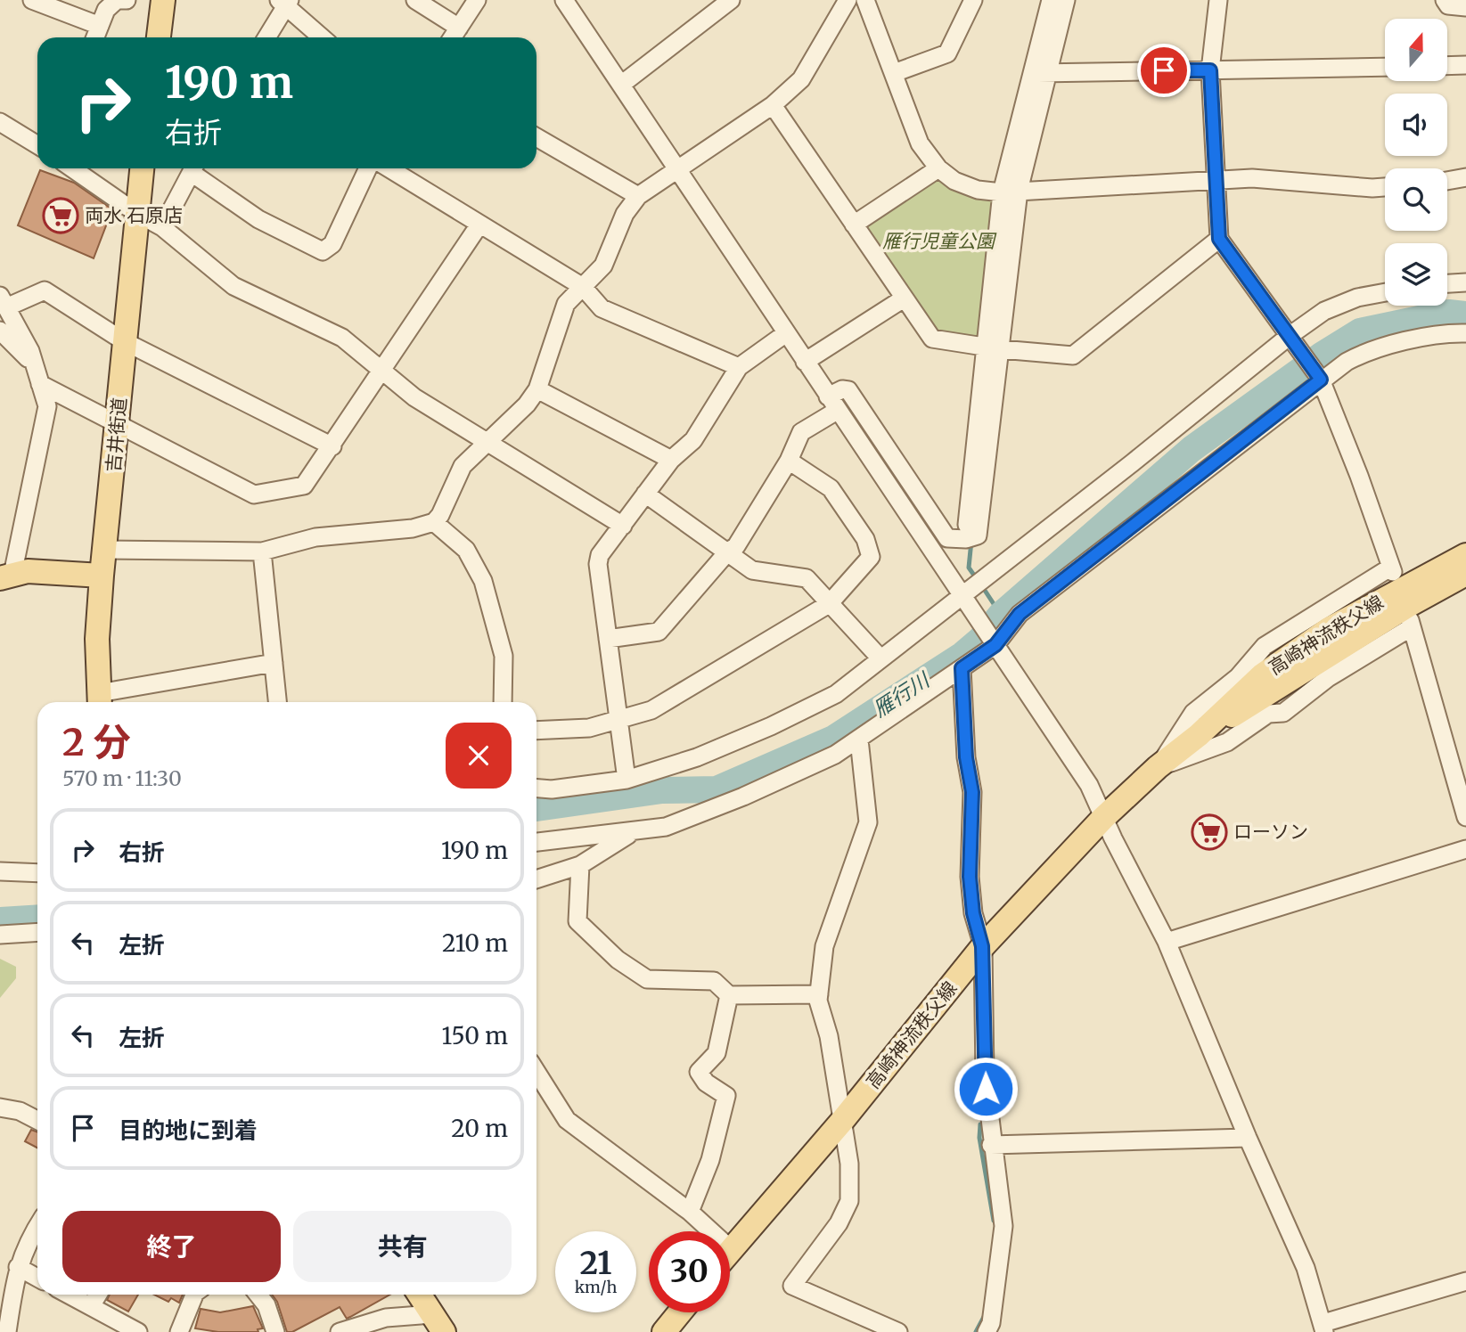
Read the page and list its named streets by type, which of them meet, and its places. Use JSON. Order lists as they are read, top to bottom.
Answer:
{
  "streets": {
    "main road": ["吉井街道", "高崎神流秩父線"]
  },
  "water": ["雁行川"],
  "parks": ["雁行児童公園"],
  "places": {
    "supermarket": ["両水 石原店", "ローソン"]
  },
  "north": "top",
  "page": {
    "turn": ["190 m", "右折"],
    "heading": ["2 分", "570 m · 11:30"],
    "list": [
      {
        "name": "右折",
        "value": "190 m"
      },
      {
        "name": "左折",
        "value": "210 m"
      },
      {
        "name": "左折",
        "value": "150 m"
      },
      {
        "name": "目的地に到着",
        "value": "20 m"
      }
    ],
    "buttons": ["終了", "共有"],
    "speed": "21 km/h",
    "limit": "30"
  }
}
